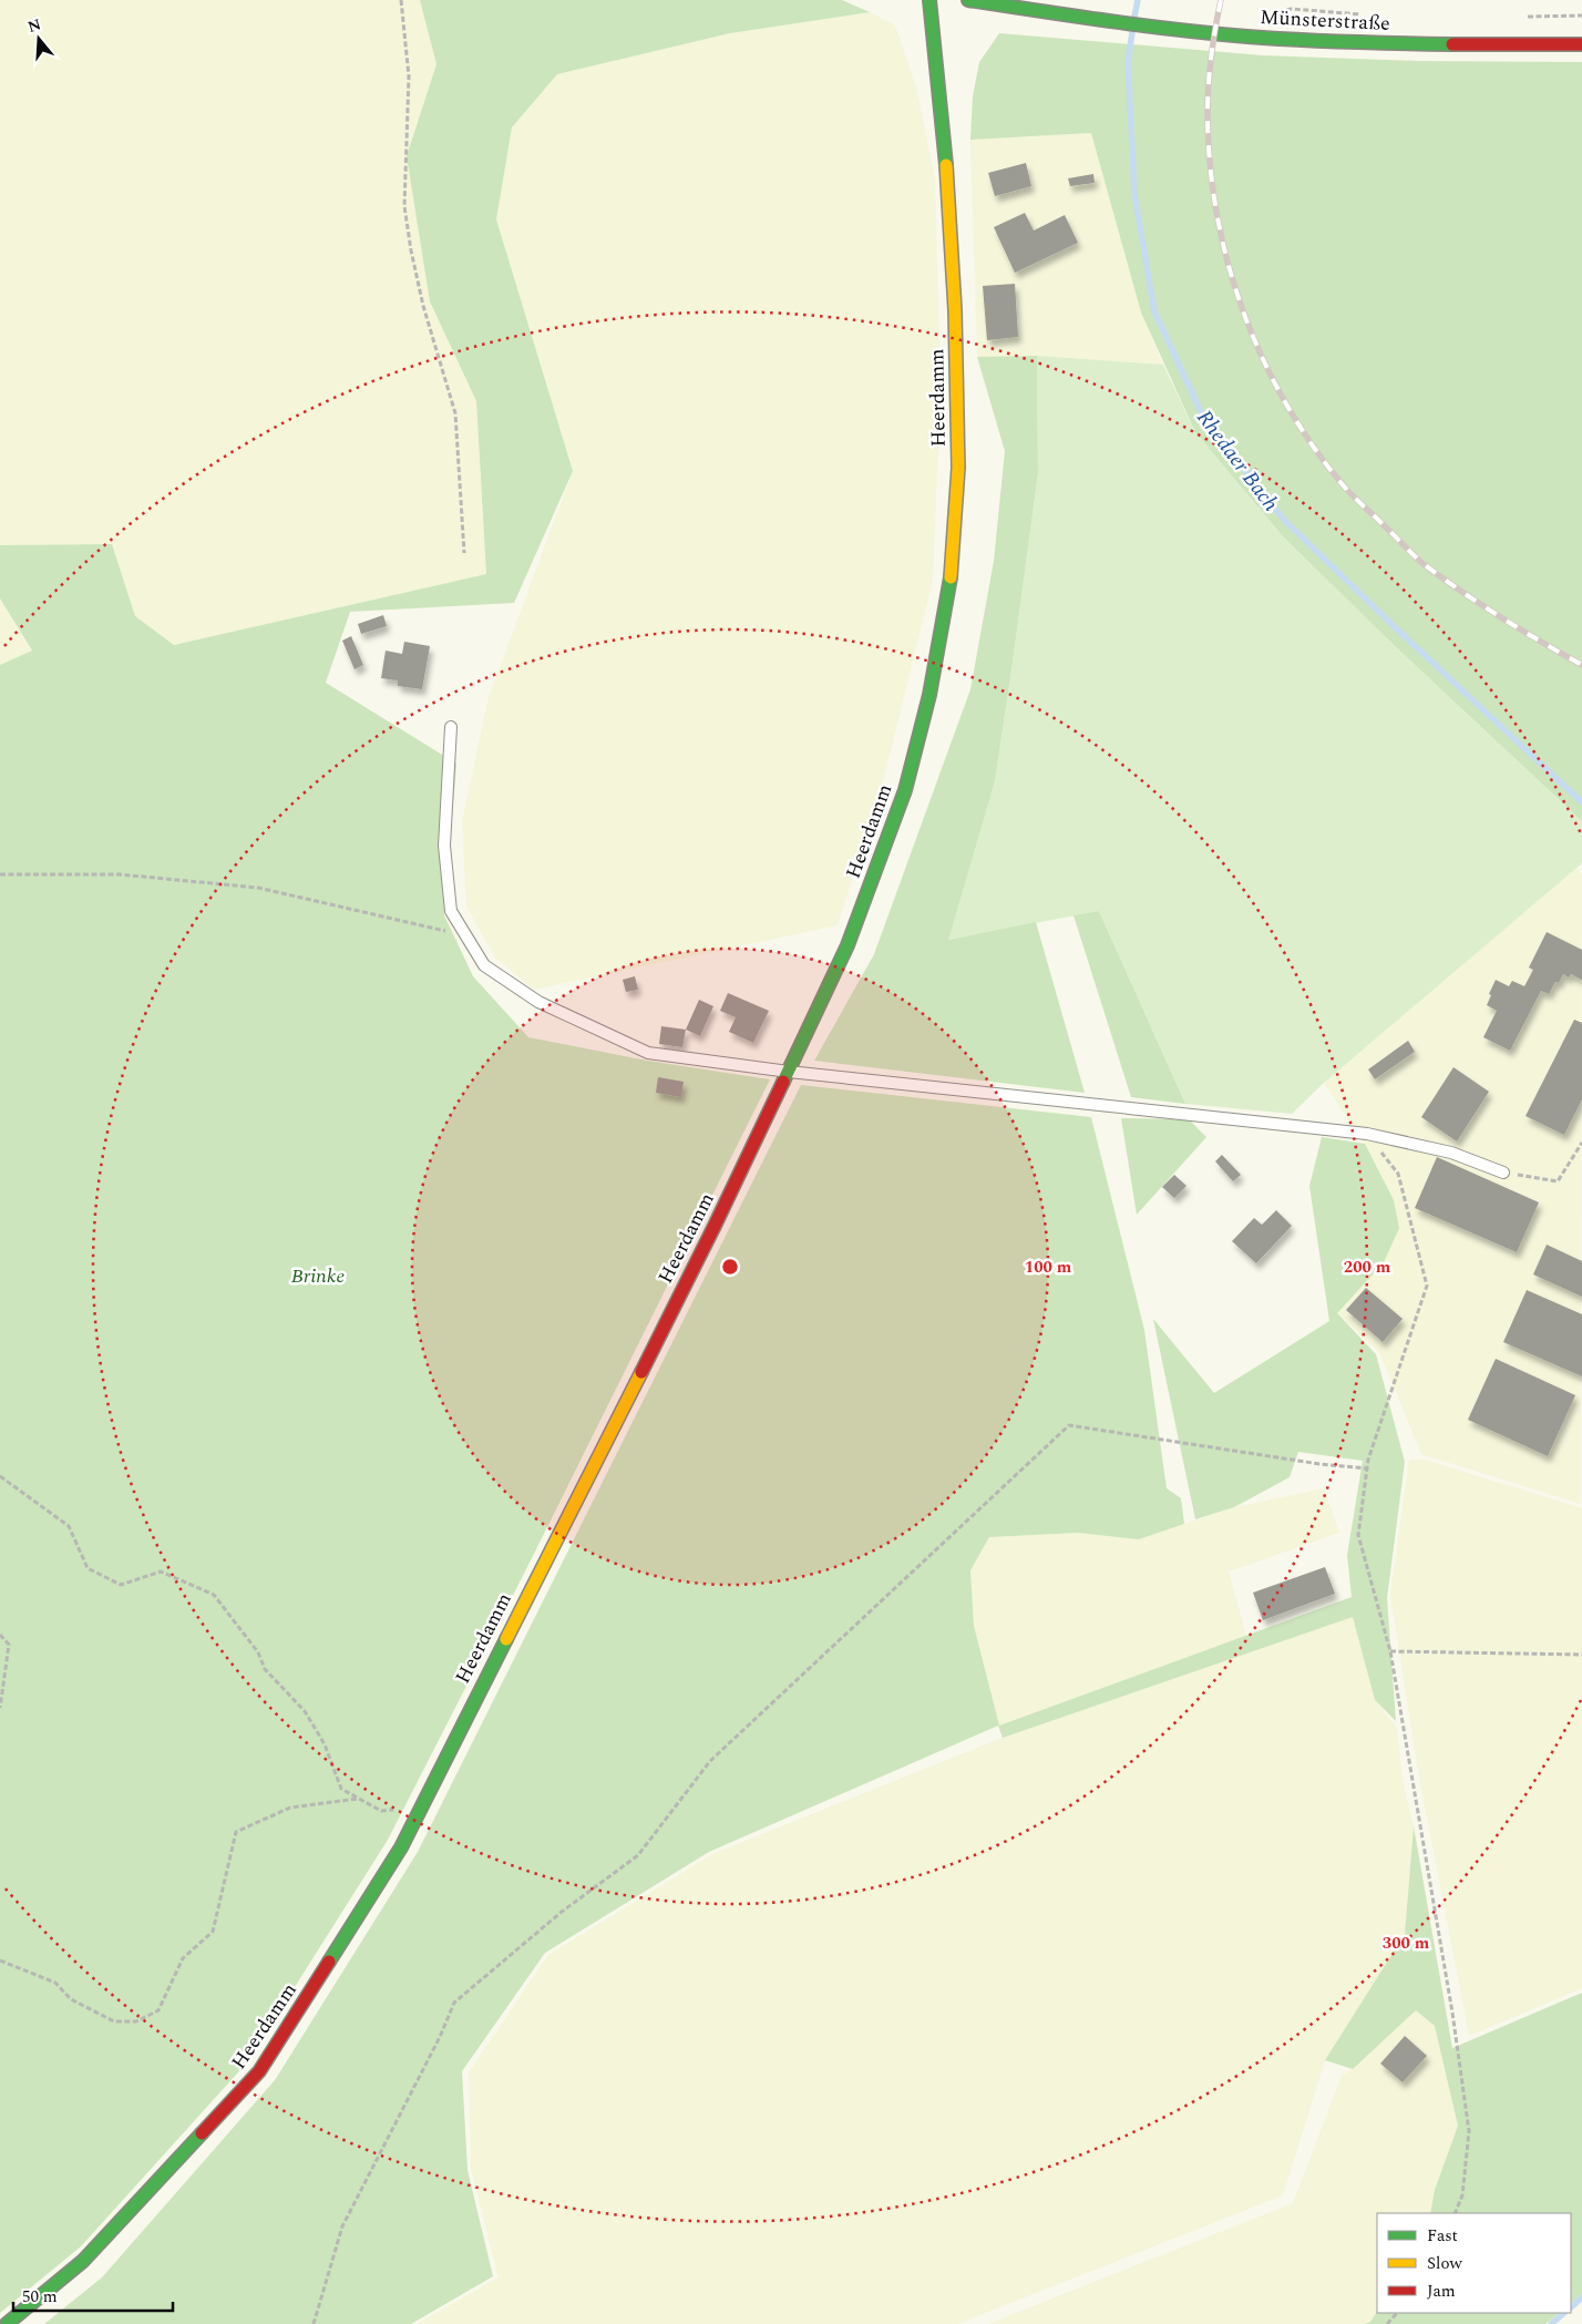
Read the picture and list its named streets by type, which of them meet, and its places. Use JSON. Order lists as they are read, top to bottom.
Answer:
{
  "streets": {
    "street": ["Münsterstraße", "Heerdamm"]
  },
  "water": ["Rhedaer Bach"],
  "parks": ["Brinke"],
  "legend": ["Fast", "Slow", "Jam"],
  "scale_bar": "50 m",
  "north": "top",
  "rings": ["100 m", "200 m", "300 m"]
}
